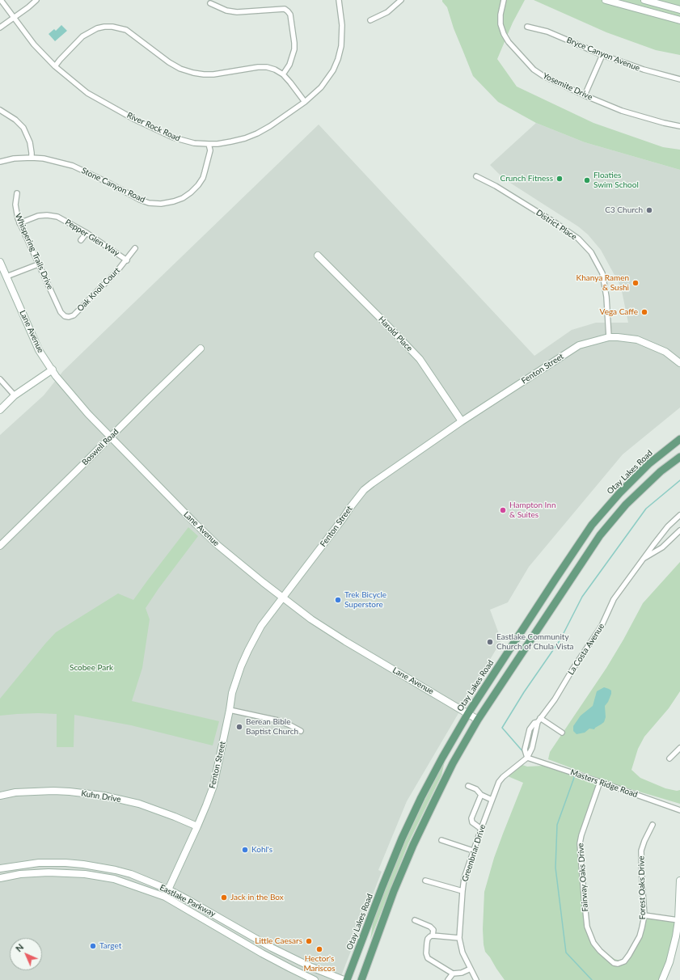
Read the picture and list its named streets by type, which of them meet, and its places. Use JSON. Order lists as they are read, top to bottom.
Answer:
{
  "streets": {
    "main road": ["Otay Lakes Road"],
    "street": [
      "Bryce Canyon Avenue",
      "Yosemite Drive",
      "River Rock Road",
      "Stone Canyon Road",
      "District Place",
      "Pepper Glen Way",
      "Whispering Trails Drive",
      "Oak Knoll Court",
      "Lane Avenue",
      "Harold Place",
      "Fenton Street",
      "Boswell Road",
      "La Costa Avenue",
      "Masters Ridge Road",
      "Kuhn Drive",
      "Greenbriar Drive",
      "Fairway Oaks Drive",
      "Forest Oaks Drive",
      "Eastlake Parkway"
    ]
  },
  "crossings": [
    ["River Rock Road", "Stone Canyon Road"],
    ["District Place", "Fenton Street"],
    ["Pepper Glen Way", "Whispering Trails Drive"],
    ["Pepper Glen Way", "Oak Knoll Court"],
    ["Whispering Trails Drive", "Oak Knoll Court"],
    ["Lane Avenue", "Fenton Street"],
    ["Lane Avenue", "Boswell Road"],
    ["Lane Avenue", "Otay Lakes Road"],
    ["Harold Place", "Fenton Street"],
    ["Fenton Street", "Kuhn Drive"],
    ["Fenton Street", "Eastlake Parkway"],
    ["La Costa Avenue", "Masters Ridge Road"],
    ["La Costa Avenue", "Greenbriar Drive"],
    ["Masters Ridge Road", "Greenbriar Drive"],
    ["Masters Ridge Road", "Fairway Oaks Drive"],
    ["Fairway Oaks Drive", "Forest Oaks Drive"]
  ],
  "parks": ["Scobee Park"],
  "places": [
    "Crunch Fitness",
    "Floaties Swim School",
    "C3 Church",
    "Khanya Ramen & Sushi",
    "Vega Caffe",
    "Hampton Inn & Suites",
    "Trek Bicycle Superstore",
    "Eastlake Community Church of Chula Vista",
    "Berean Bible Baptist Church",
    "Kohl's",
    "Jack in the Box",
    "Little Caesars",
    "Target",
    "Hector's Mariscos"
  ],
  "north": "top left"
}
